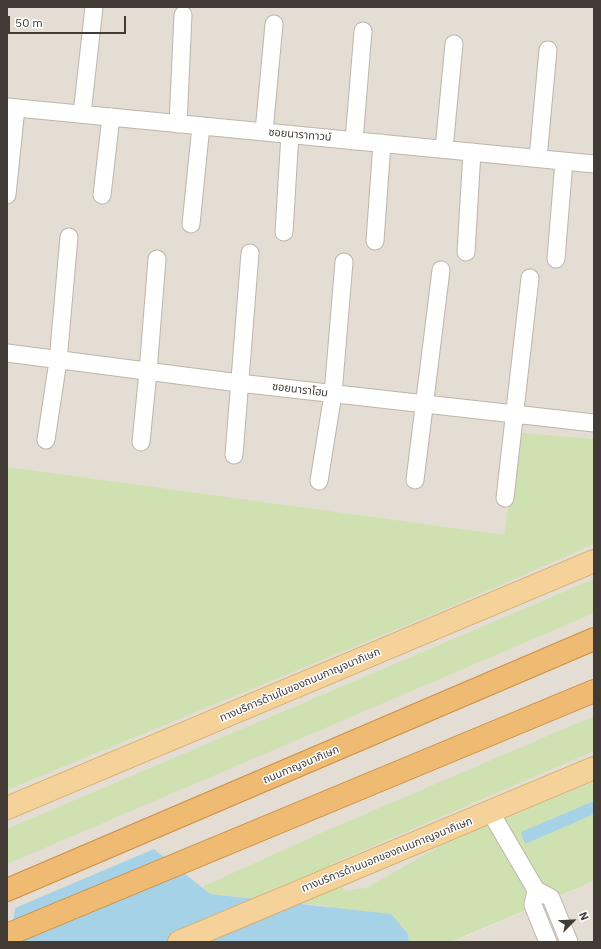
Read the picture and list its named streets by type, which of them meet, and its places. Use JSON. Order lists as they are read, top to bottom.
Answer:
{
  "streets": {
    "highway": ["ถนนกาญจนาภิเษก"],
    "main road": ["ทางบริการด้านในของถนนกาญจนาภิเษก", "ทางบริการด้านนอกของถนนกาญจนาภิเษก"],
    "street": ["ซอยนาราทาวน์", "ซอยนาราโฮม"]
  },
  "scale_bar": "50 m",
  "north": "top right"
}
